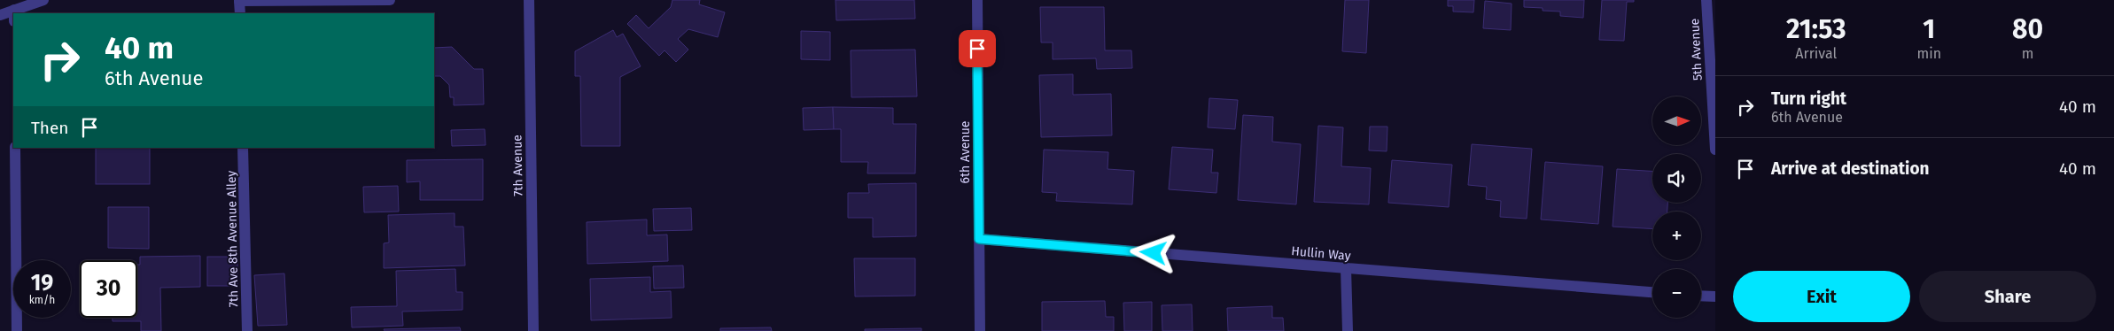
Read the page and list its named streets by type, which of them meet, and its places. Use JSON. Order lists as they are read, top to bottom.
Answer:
{
  "streets": {
    "street": [
      "5th Avenue",
      "6th Avenue",
      "7th Avenue",
      "7th Ave 8th Avenue Alley",
      "Hullin Way"
    ]
  },
  "crossings": [
    ["6th Avenue", "Hullin Way"]
  ],
  "north": "right",
  "page": {
    "eta": [
      "21:53",
      "Arrival",
      "1",
      "min",
      "80",
      "m"
    ],
    "turn": ["40 m", "6th Avenue"],
    "list": [
      {
        "name": "Turn right",
        "note": "6th Avenue",
        "value": "40 m"
      },
      {
        "name": "Arrive at destination",
        "value": "40 m"
      }
    ],
    "map_buttons": ["+", "−"],
    "then": "Then",
    "speed": "19 km/h",
    "limit": "30",
    "buttons": ["Exit", "Share"]
  }
}
